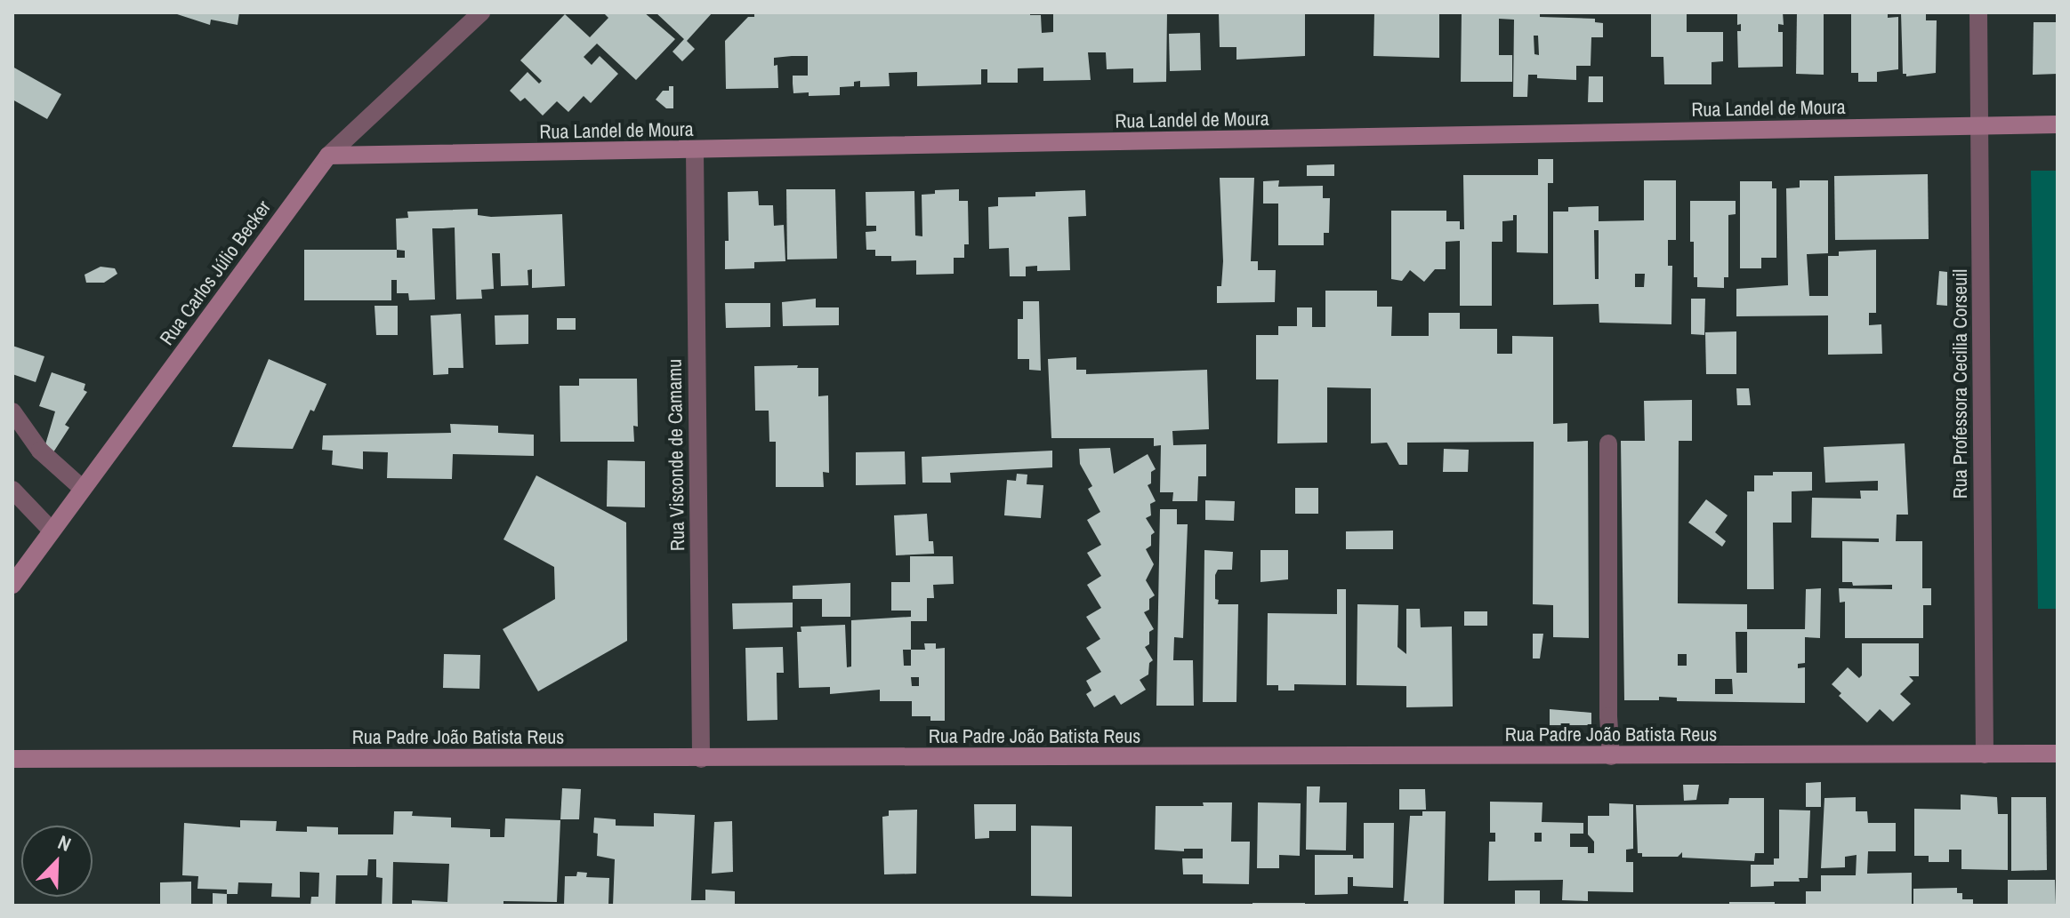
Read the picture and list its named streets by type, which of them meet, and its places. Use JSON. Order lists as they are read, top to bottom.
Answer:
{
  "streets": {
    "street": [
      "Rua Landel de Moura",
      "Rua Carlos Júlio Becker",
      "Rua Professora Cecilia Corseuil",
      "Rua Visconde de Camamu",
      "Rua Padre João Batista Reus"
    ]
  },
  "crossings": [
    ["Rua Landel de Moura", "Rua Carlos Júlio Becker"],
    ["Rua Landel de Moura", "Rua Professora Cecilia Corseuil"],
    ["Rua Landel de Moura", "Rua Visconde de Camamu"],
    ["Rua Professora Cecilia Corseuil", "Rua Padre João Batista Reus"],
    ["Rua Visconde de Camamu", "Rua Padre João Batista Reus"]
  ],
  "north": "top right"
}
